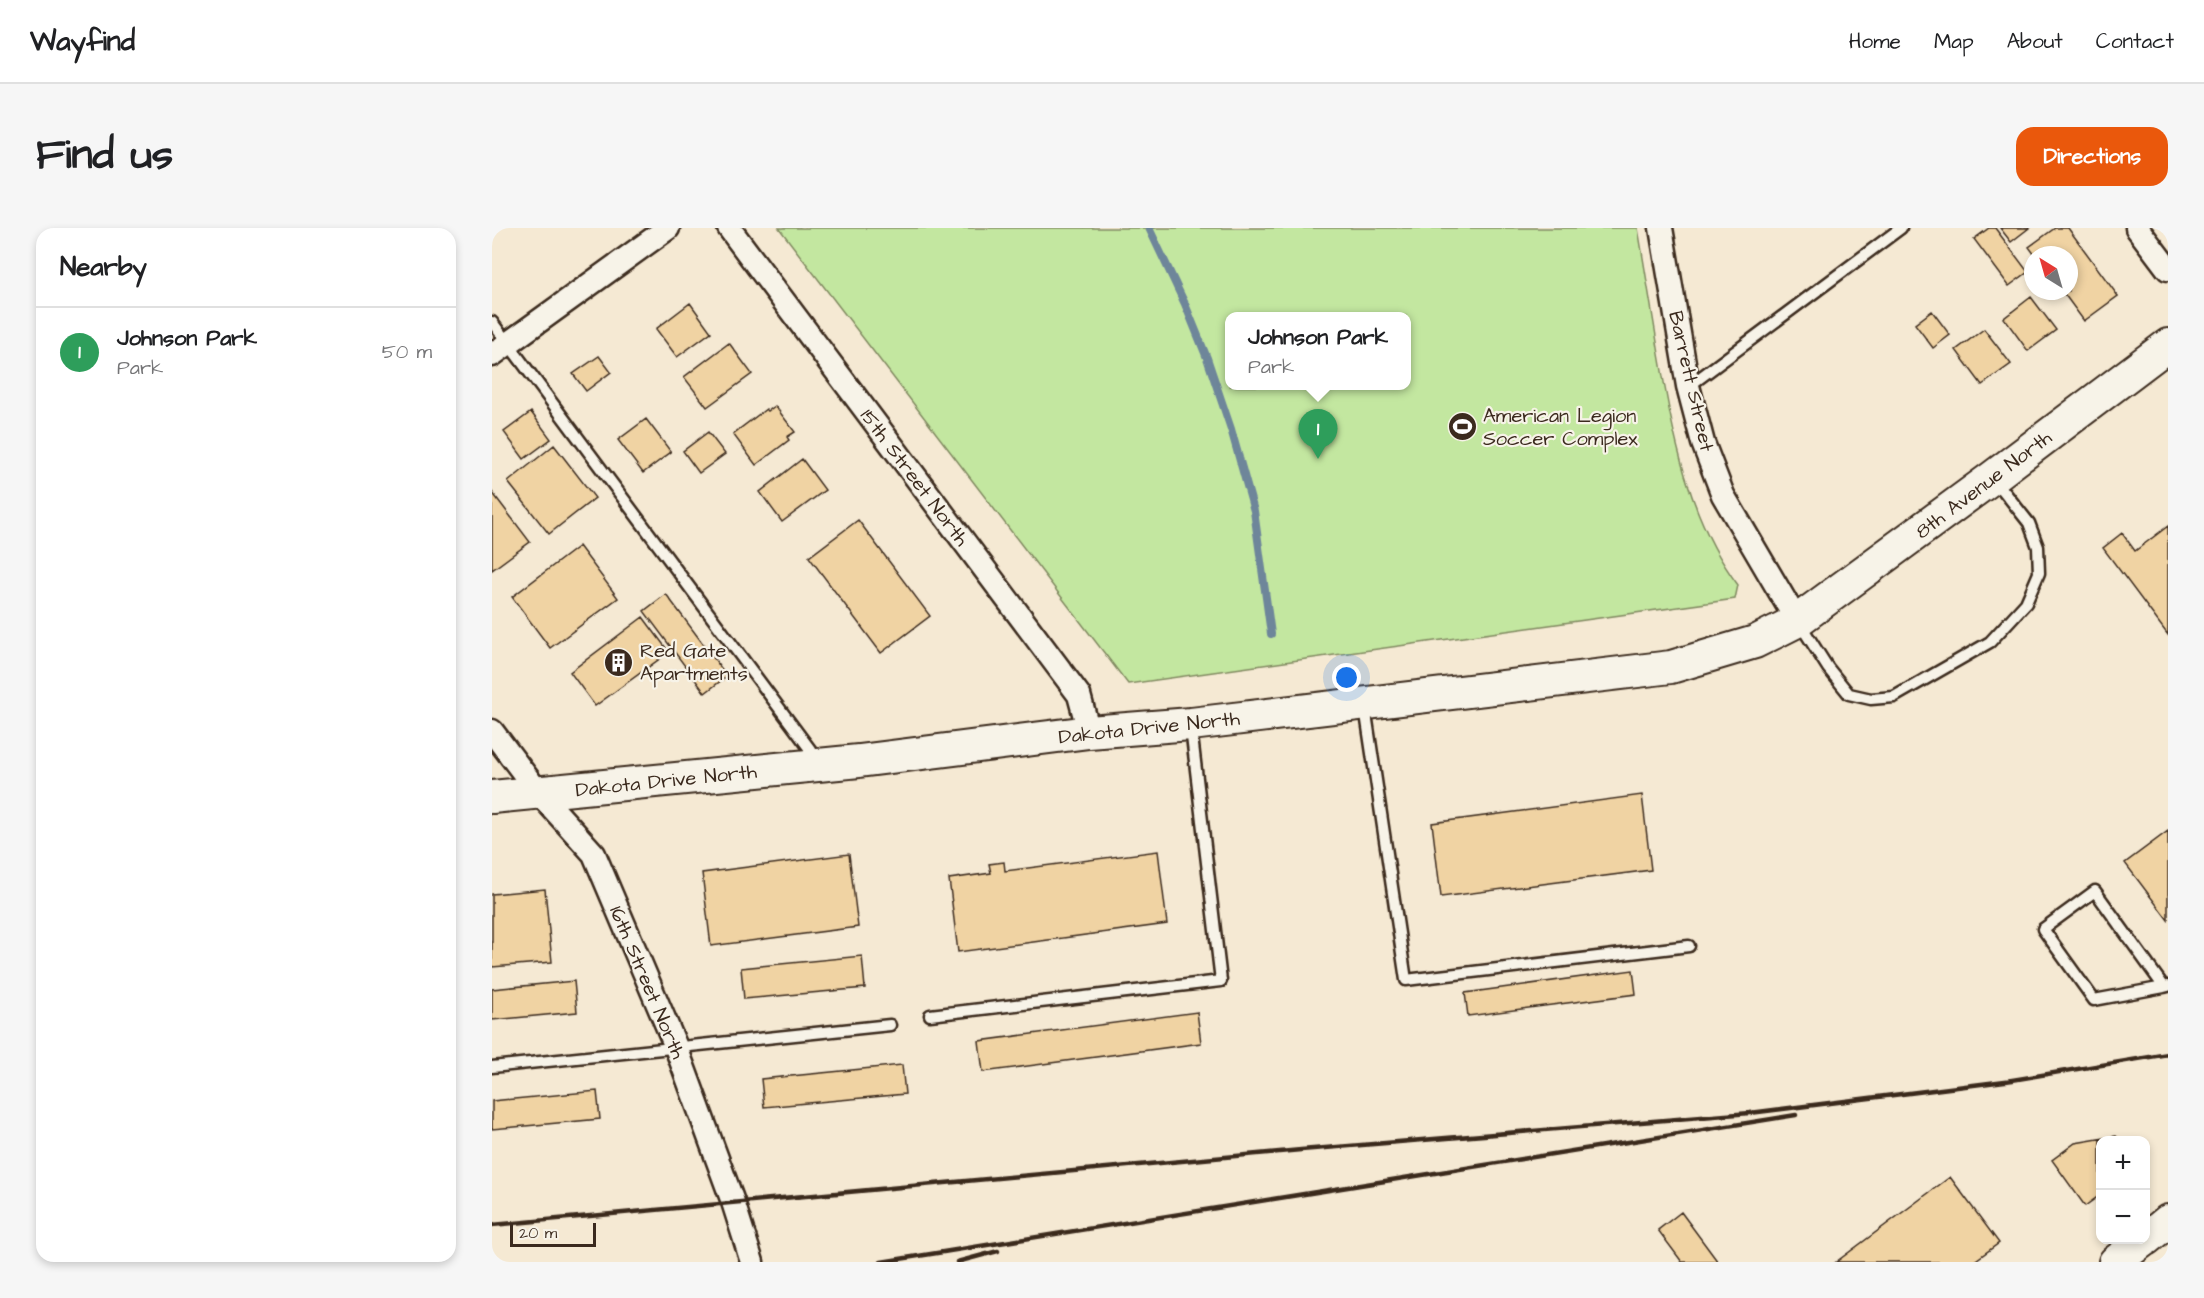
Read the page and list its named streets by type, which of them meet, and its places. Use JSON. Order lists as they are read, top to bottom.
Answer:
{
  "streets": {
    "street": [
      "Barrett Street",
      "15th Street North",
      "8th Avenue North",
      "Dakota Drive North",
      "16th Street North"
    ]
  },
  "crossings": [
    ["Barrett Street", "8th Avenue North"],
    ["Barrett Street", "Dakota Drive North"],
    ["15th Street North", "Dakota Drive North"],
    ["8th Avenue North", "Dakota Drive North"],
    ["Dakota Drive North", "16th Street North"]
  ],
  "places": {
    "sports": ["American Legion Soccer Complex"],
    "building": ["Red Gate Apartments"]
  },
  "scale_bar": "20 m",
  "north": "top left",
  "page": {
    "header": "Wayfind",
    "nav": [
      "Home",
      "Map",
      "About",
      "Contact"
    ],
    "title": "Find us",
    "buttons": "Directions",
    "heading": "Nearby",
    "list": [
      {
        "mark": "1",
        "name": "Johnson Park",
        "note": "Park",
        "value": "50 m"
      }
    ],
    "popup": ["Johnson Park", "Park"],
    "pins": "1",
    "map_buttons": ["+", "−"],
    "scale": "20 m"
  }
}
